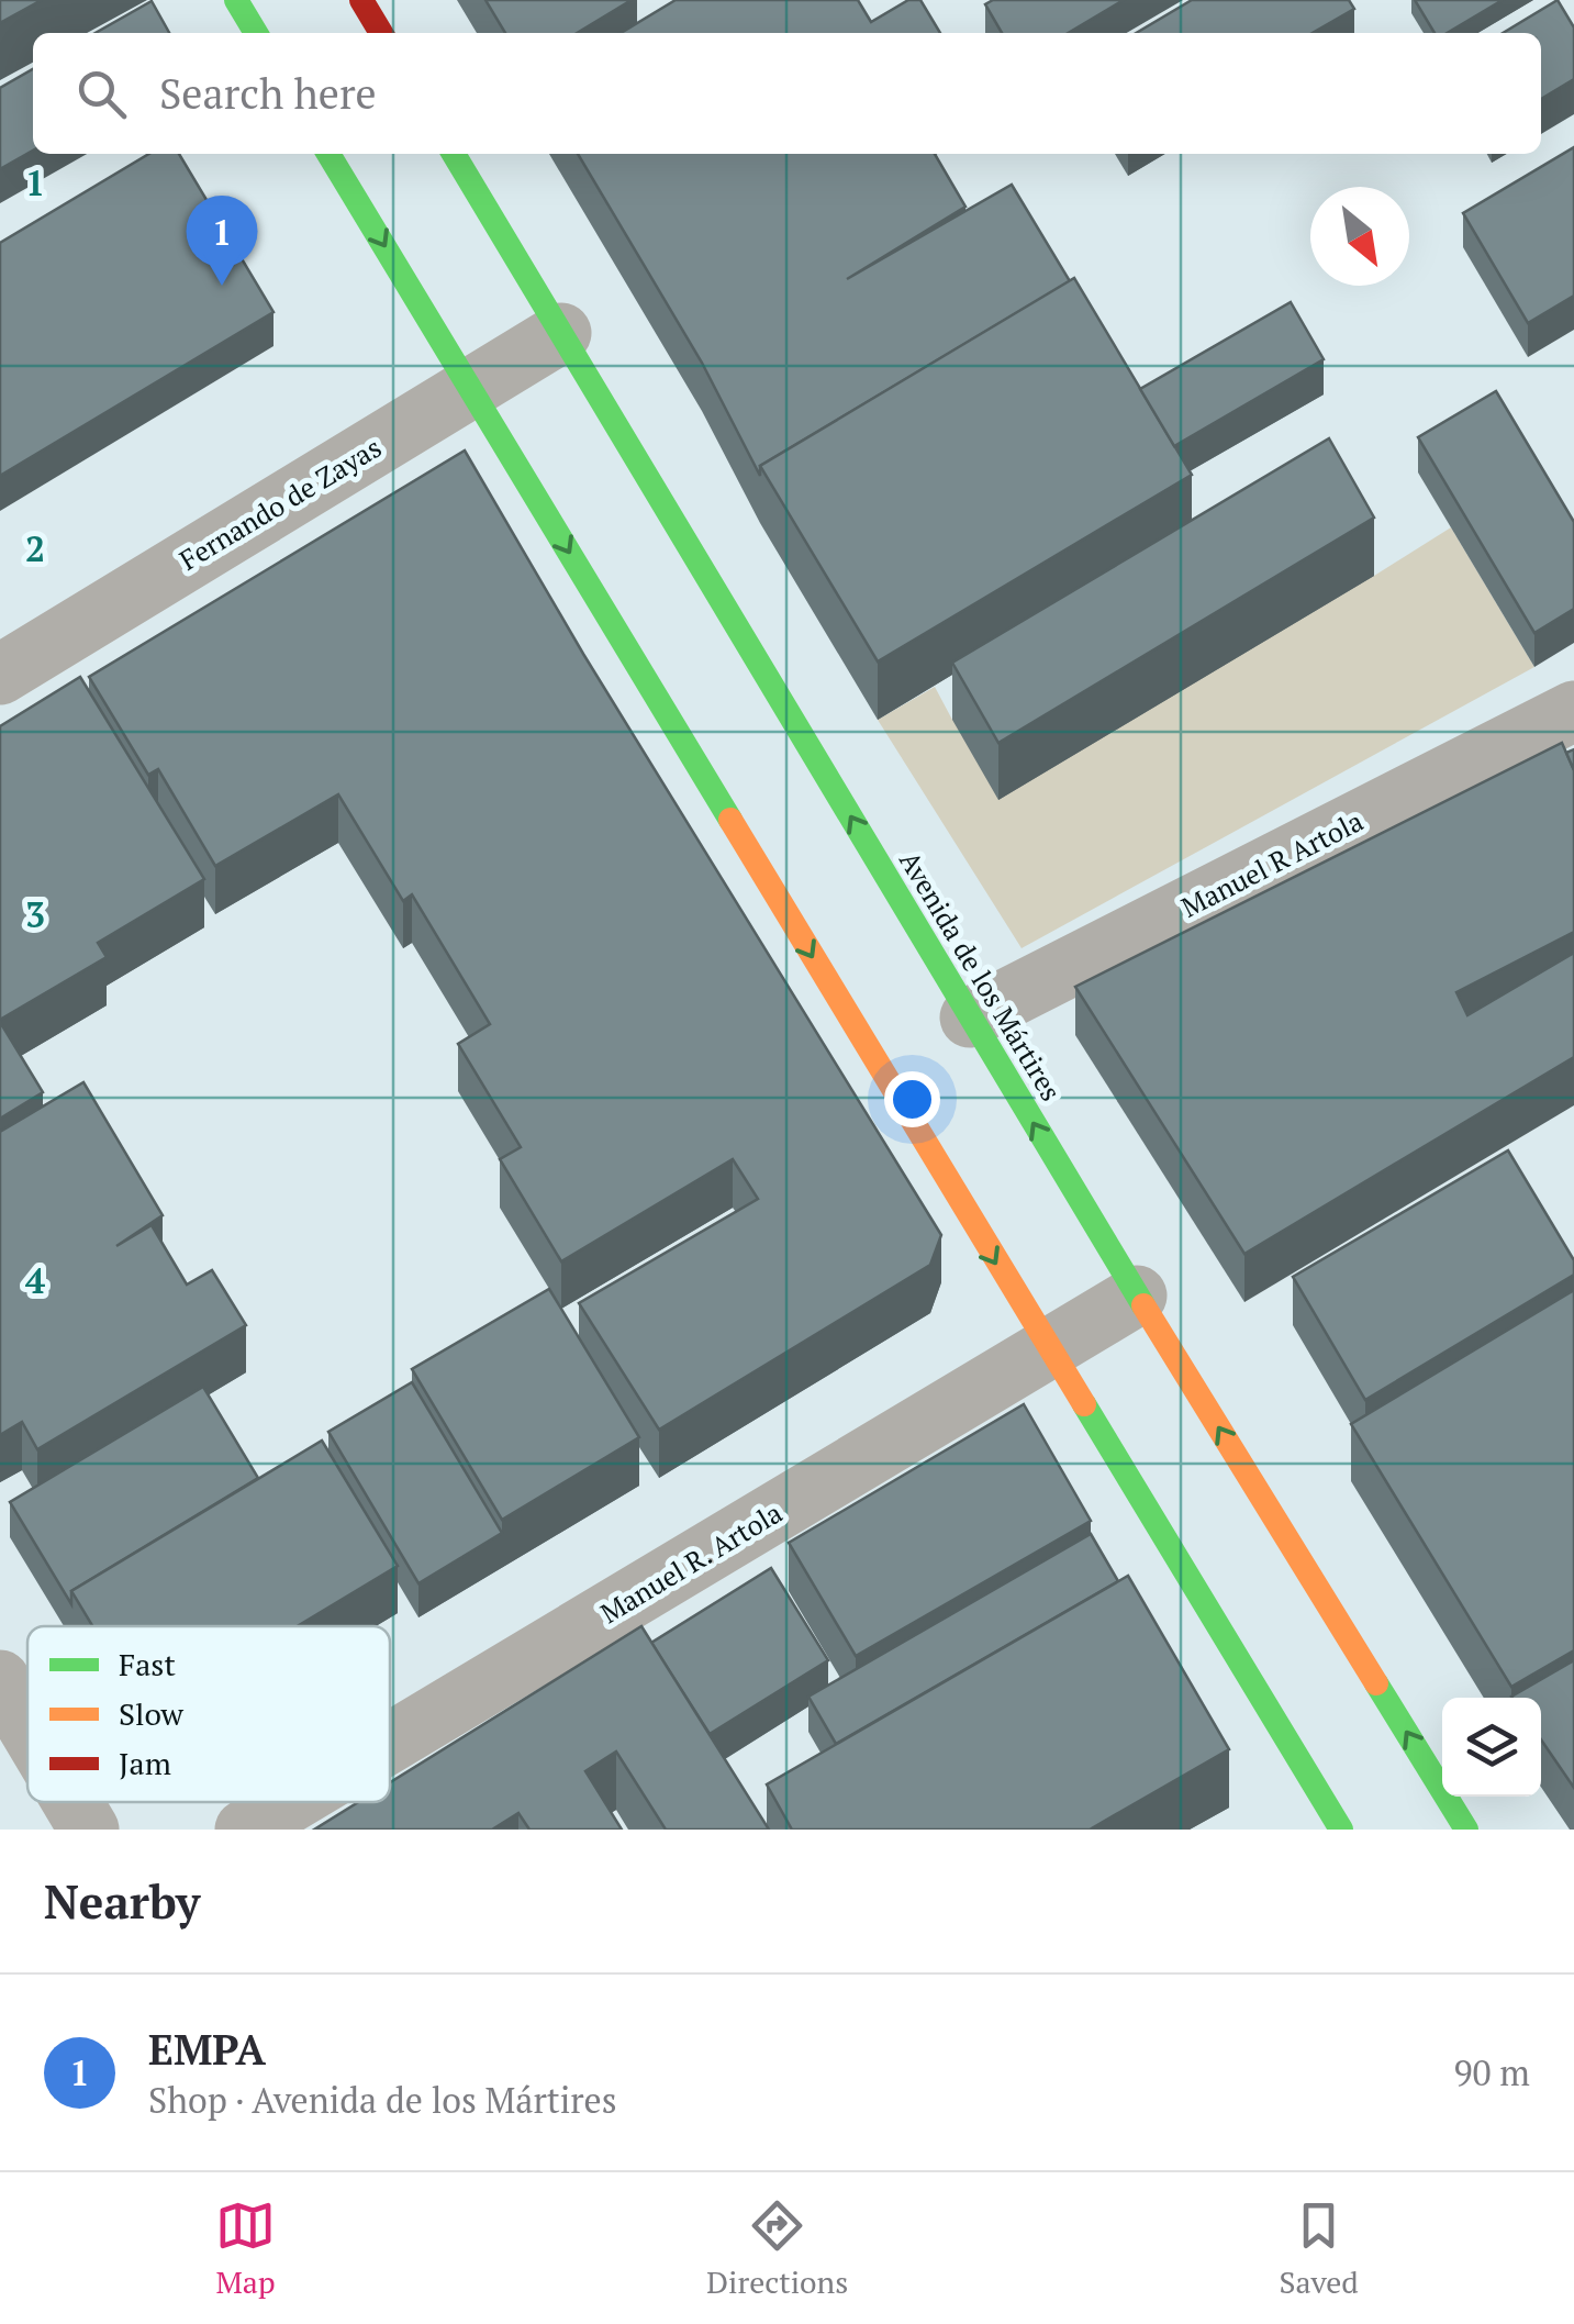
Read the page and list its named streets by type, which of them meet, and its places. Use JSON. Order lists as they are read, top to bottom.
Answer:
{
  "streets": {
    "main road": ["Avenida de los Mártires"],
    "street": ["Fernando de Zayas", "Manuel R Artola", "Manuel R. Artola"]
  },
  "crossings": [
    ["Fernando de Zayas", "Avenida de los Mártires"],
    ["Manuel R Artola", "Avenida de los Mártires"],
    ["Avenida de los Mártires", "Manuel R. Artola"]
  ],
  "legend": ["Fast", "Slow", "Jam"],
  "north": "bottom right",
  "page": {
    "search": "Search here",
    "pins": "1",
    "heading": "Nearby",
    "list": [
      {
        "mark": "1",
        "name": "EMPA",
        "note": "Shop · Avenida de los Mártires",
        "value": "90 m"
      }
    ],
    "nav": ["Map", "Directions", "Saved"]
  },
  "grid": {
    "rows": [
      "1",
      "2",
      "3",
      "4"
    ]
  }
}
